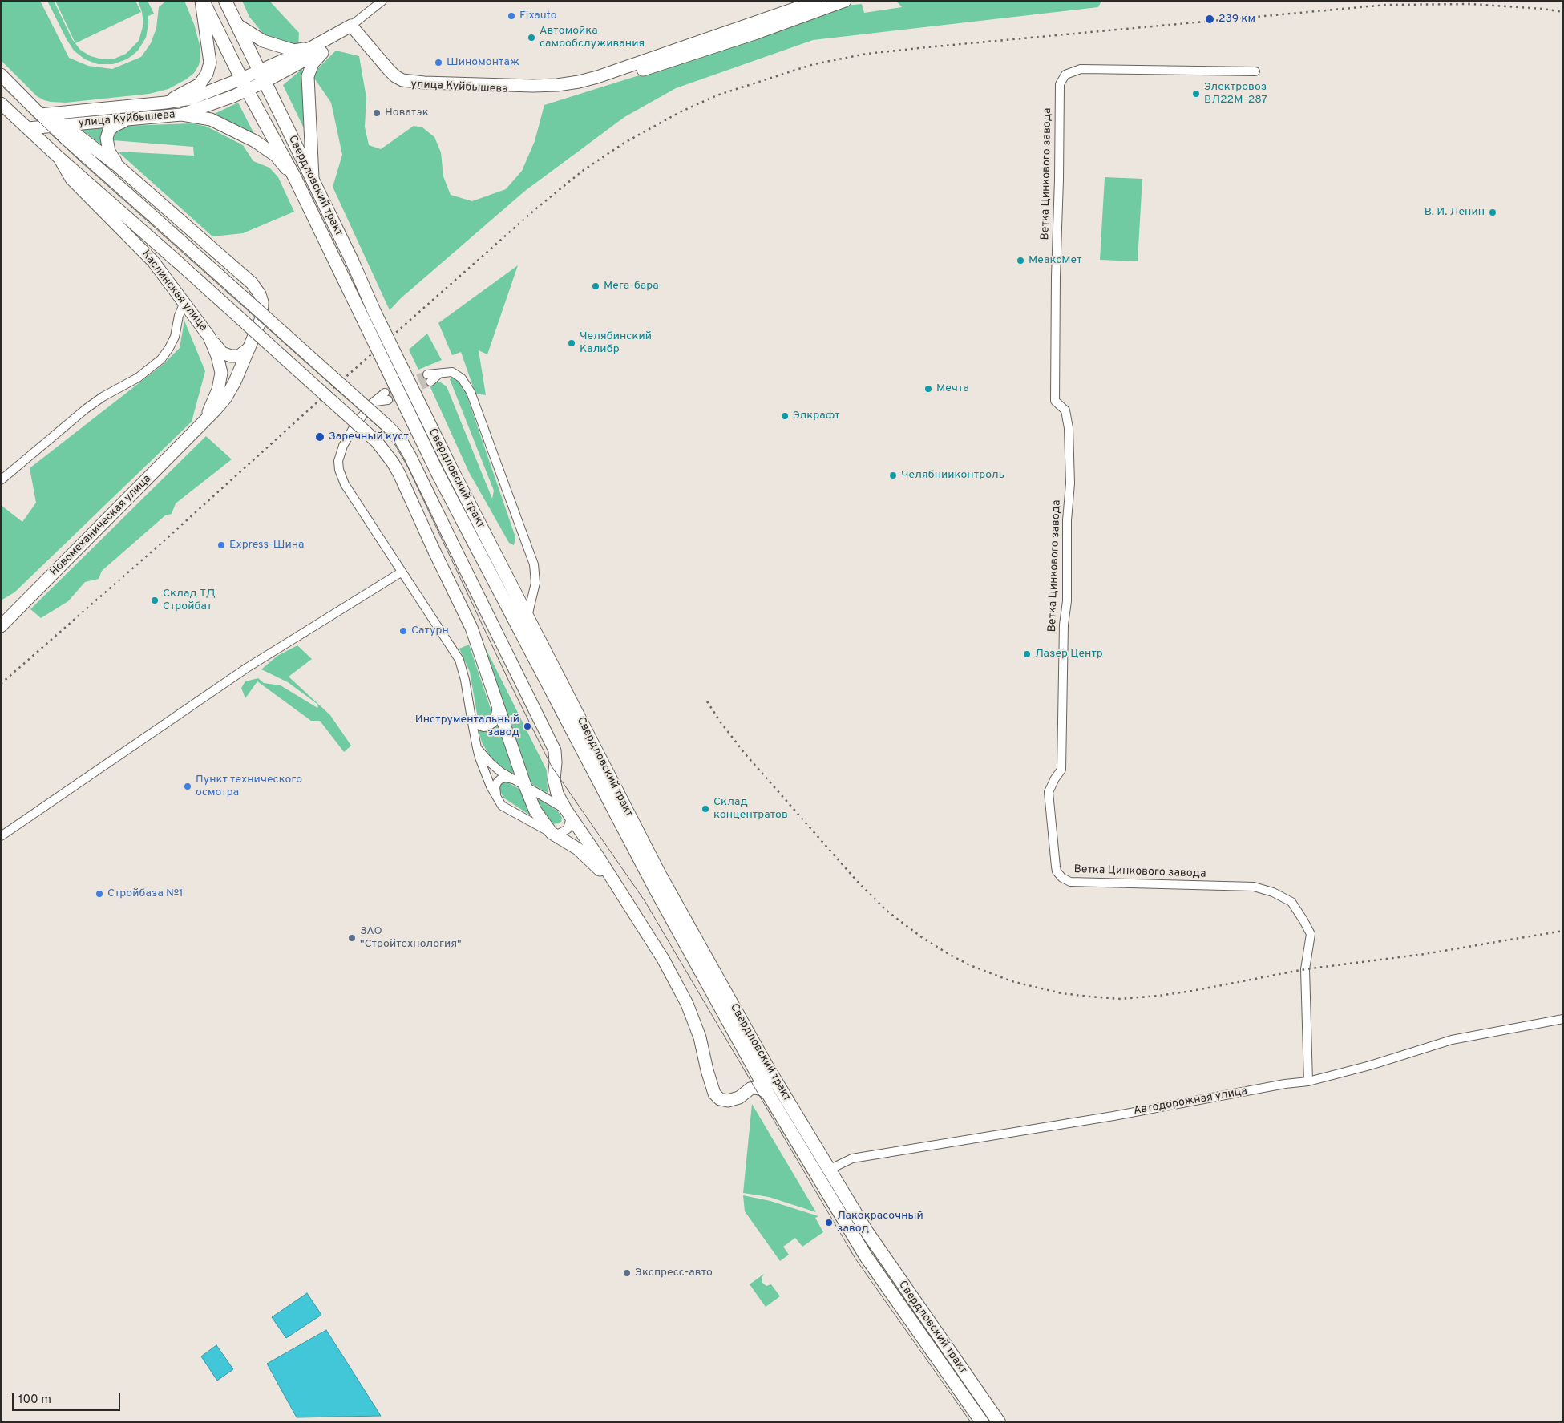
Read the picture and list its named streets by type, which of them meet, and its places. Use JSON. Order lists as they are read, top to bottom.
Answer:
{
  "streets": {
    "main road": [
      "улица Куйбышева",
      "Свердловский тракт",
      "Каслинская улица",
      "Новомеханическая улица",
      "Автодорожная улица"
    ],
    "street": ["Ветка Цинкового завода"]
  },
  "crossings": [
    ["улица Куйбышева", "Свердловский тракт"],
    ["Ветка Цинкового завода", "Автодорожная улица"],
    ["Свердловский тракт", "Автодорожная улица"],
    ["Каслинская улица", "Новомеханическая улица"]
  ],
  "places": [
    "Fixauto",
    "239 км",
    "Автомойка самообслуживания",
    "Шиномонтаж",
    "Электровоз ВЛ22М-287",
    "Новатэк",
    "В. И. Ленин",
    "МеаксМет",
    "Мега-бара",
    "Челябинский Калибр",
    "Мечта",
    "Элкрафт",
    "Заречный куст",
    "Челябнииконтроль",
    "Express-Шина",
    "Склад ТД Стройбат",
    "Сатурн",
    "Лазер Центр",
    "Инструментальный завод",
    "Пункт технического осмотра",
    "Склад концентратов",
    "Стройбаза №1",
    "ЗАО \"Стройтехнология\"",
    "Лакокрасочный завод",
    "Экспресс-авто"
  ],
  "scale_bar": "100 m"
}
